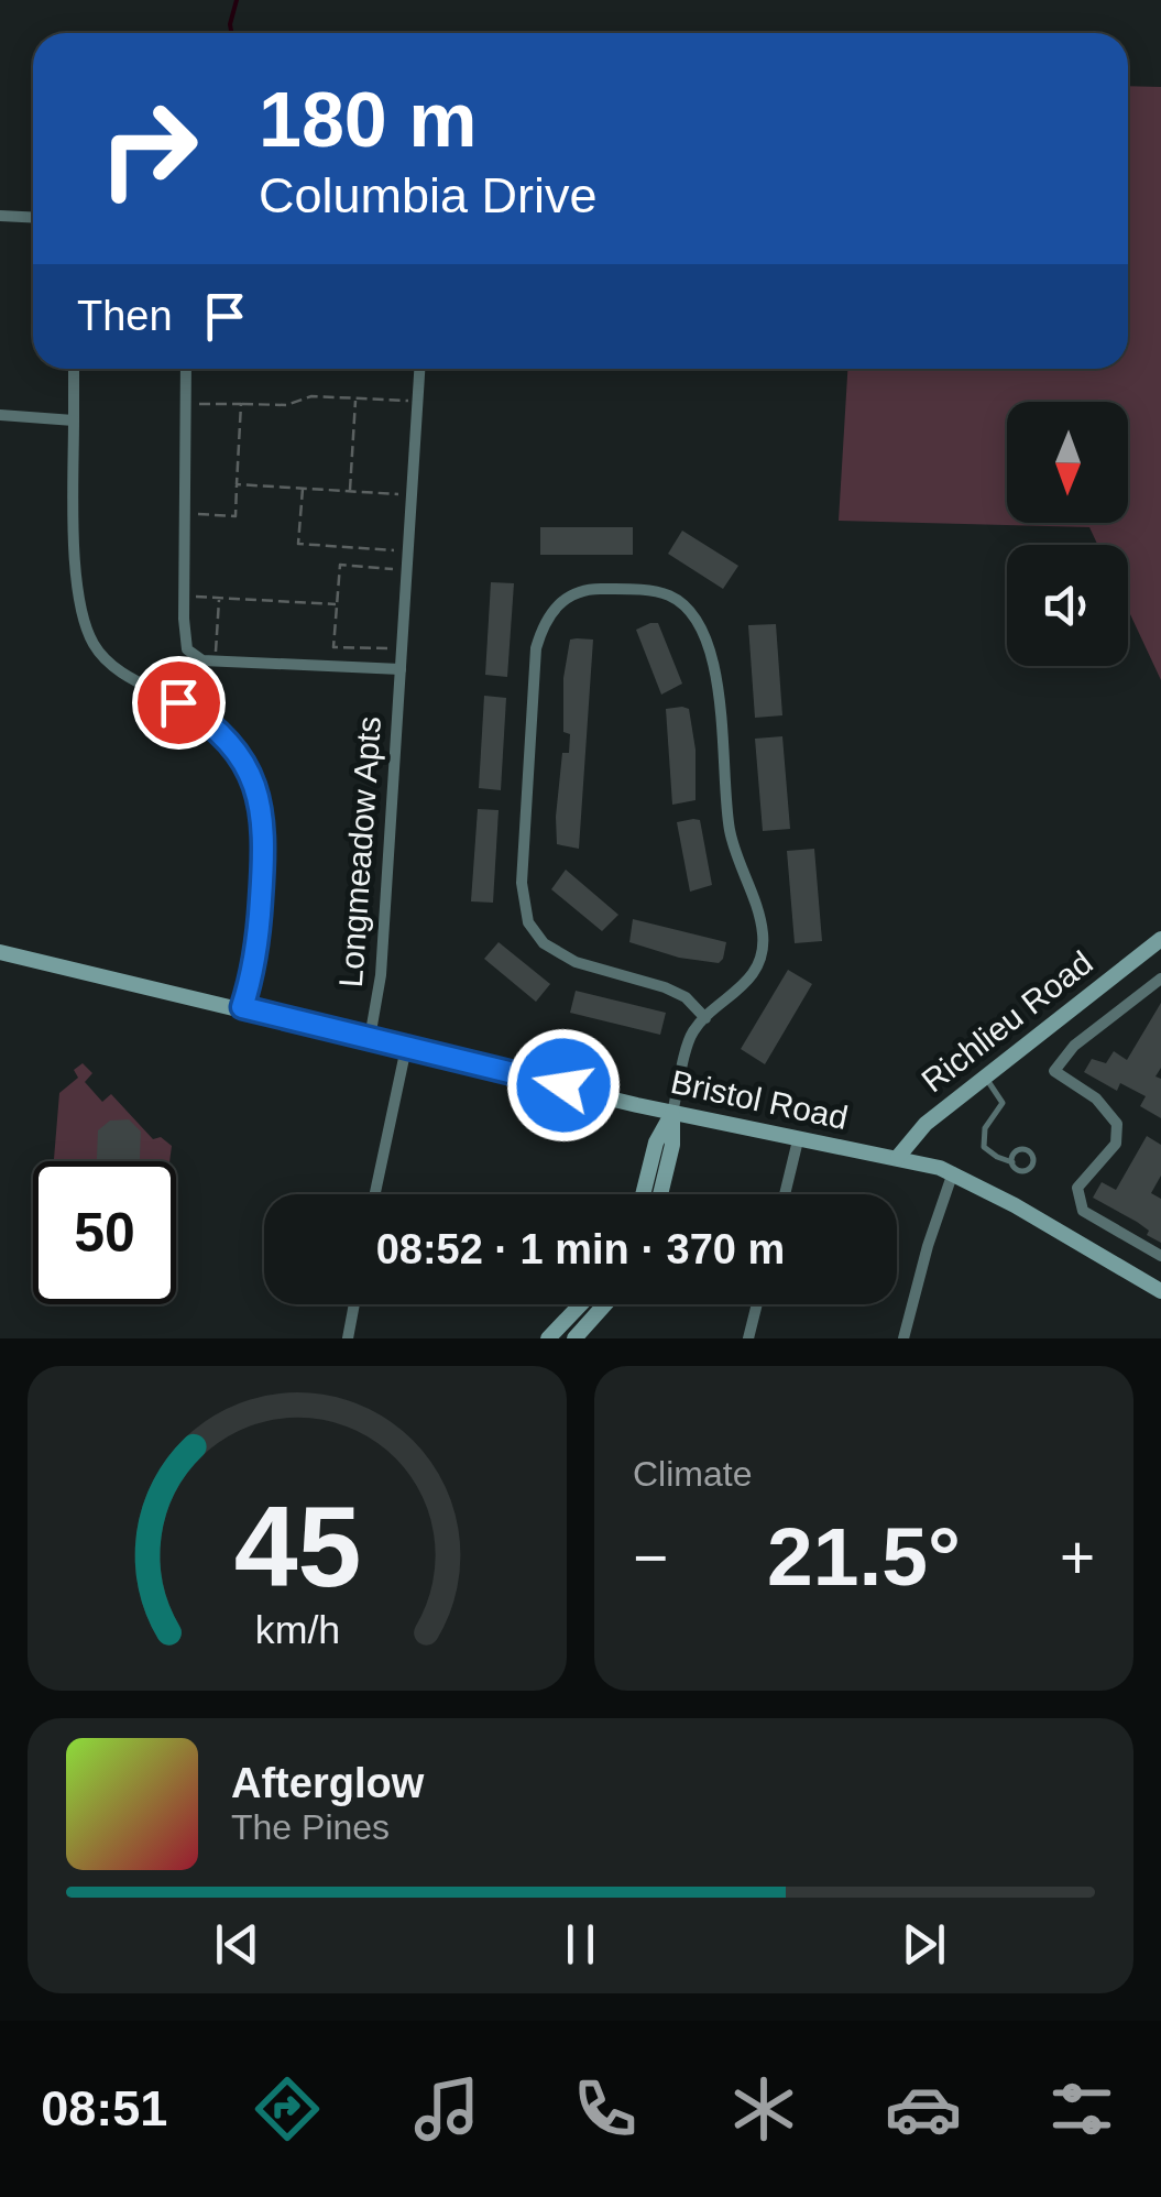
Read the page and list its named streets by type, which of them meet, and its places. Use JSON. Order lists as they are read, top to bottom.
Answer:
{
  "streets": {
    "main road": ["Richlieu Road", "Bristol Road"],
    "street": ["Longmeadow Apts"]
  },
  "crossings": [
    ["Longmeadow Apts", "Bristol Road"],
    ["Richlieu Road", "Bristol Road"]
  ],
  "north": "bottom",
  "page": {
    "turn": ["180 m", "Columbia Drive"],
    "then": "Then",
    "limit": "50",
    "trip": "08:52 · 1 min · 370 m",
    "tile": "Climate",
    "heat": ["−", "21.5°", "+"],
    "song": ["Afterglow", "The Pines"],
    "tabs": "08:51",
    "gauge": ["45", "km/h"]
  }
}
